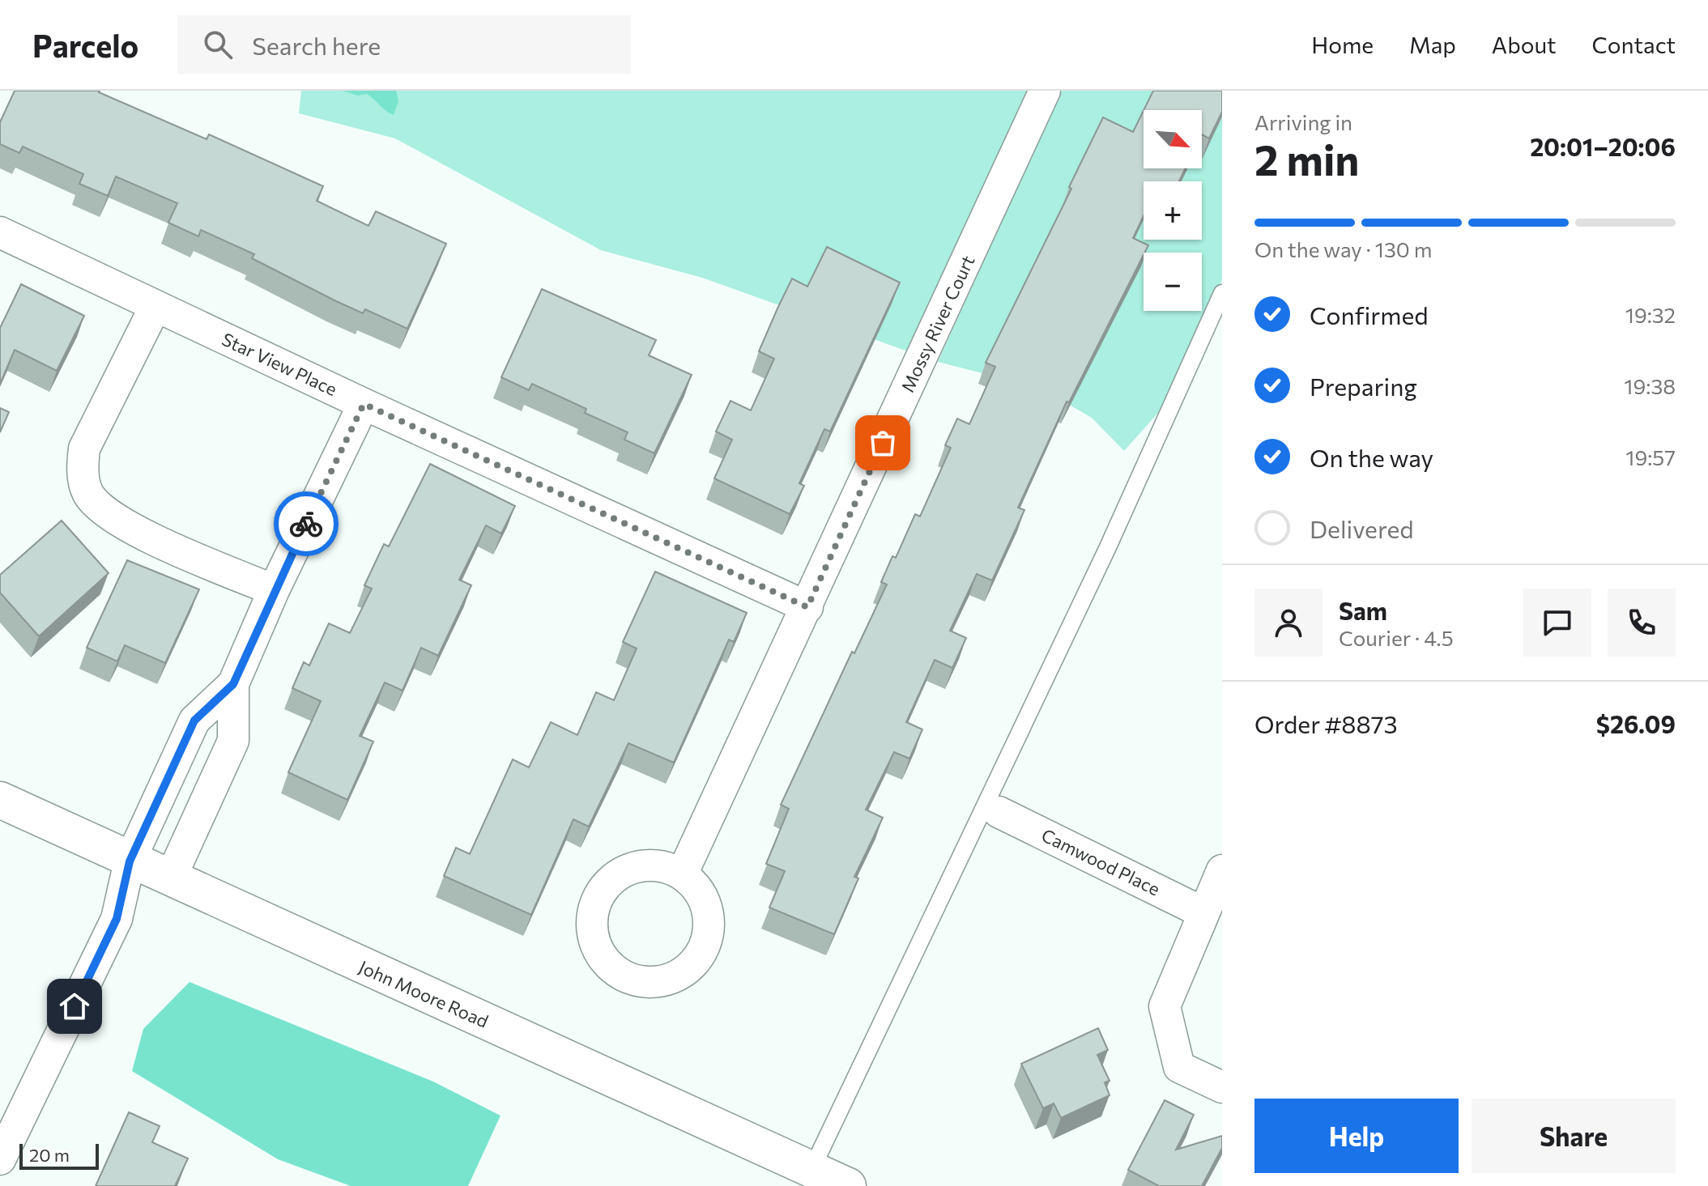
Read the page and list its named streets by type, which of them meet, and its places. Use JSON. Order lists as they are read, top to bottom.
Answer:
{
  "streets": {
    "street": [
      "Mossy River Court",
      "Star View Place",
      "Camwood Place",
      "John Moore Road"
    ]
  },
  "crossings": [
    ["Mossy River Court", "Star View Place"]
  ],
  "scale_bar": "20 m",
  "north": "bottom right",
  "page": {
    "header": "Parcelo",
    "search": "Search here",
    "nav": [
      "Home",
      "Map",
      "About",
      "Contact"
    ],
    "heading": ["2 min", "Arriving in", "20:01–20:06"],
    "panel": [
      "Sam",
      "Courier · 4.5",
      "Order #8873",
      "$26.09"
    ],
    "map_buttons": ["+", "−"],
    "bar": "On the way · 130 m",
    "list": [
      ["Confirmed", "19:32"],
      ["Preparing", "19:38"],
      ["On the way", "19:57"],
      "Delivered"
    ],
    "buttons": ["Help", "Share"],
    "scale": "20 m"
  }
}
